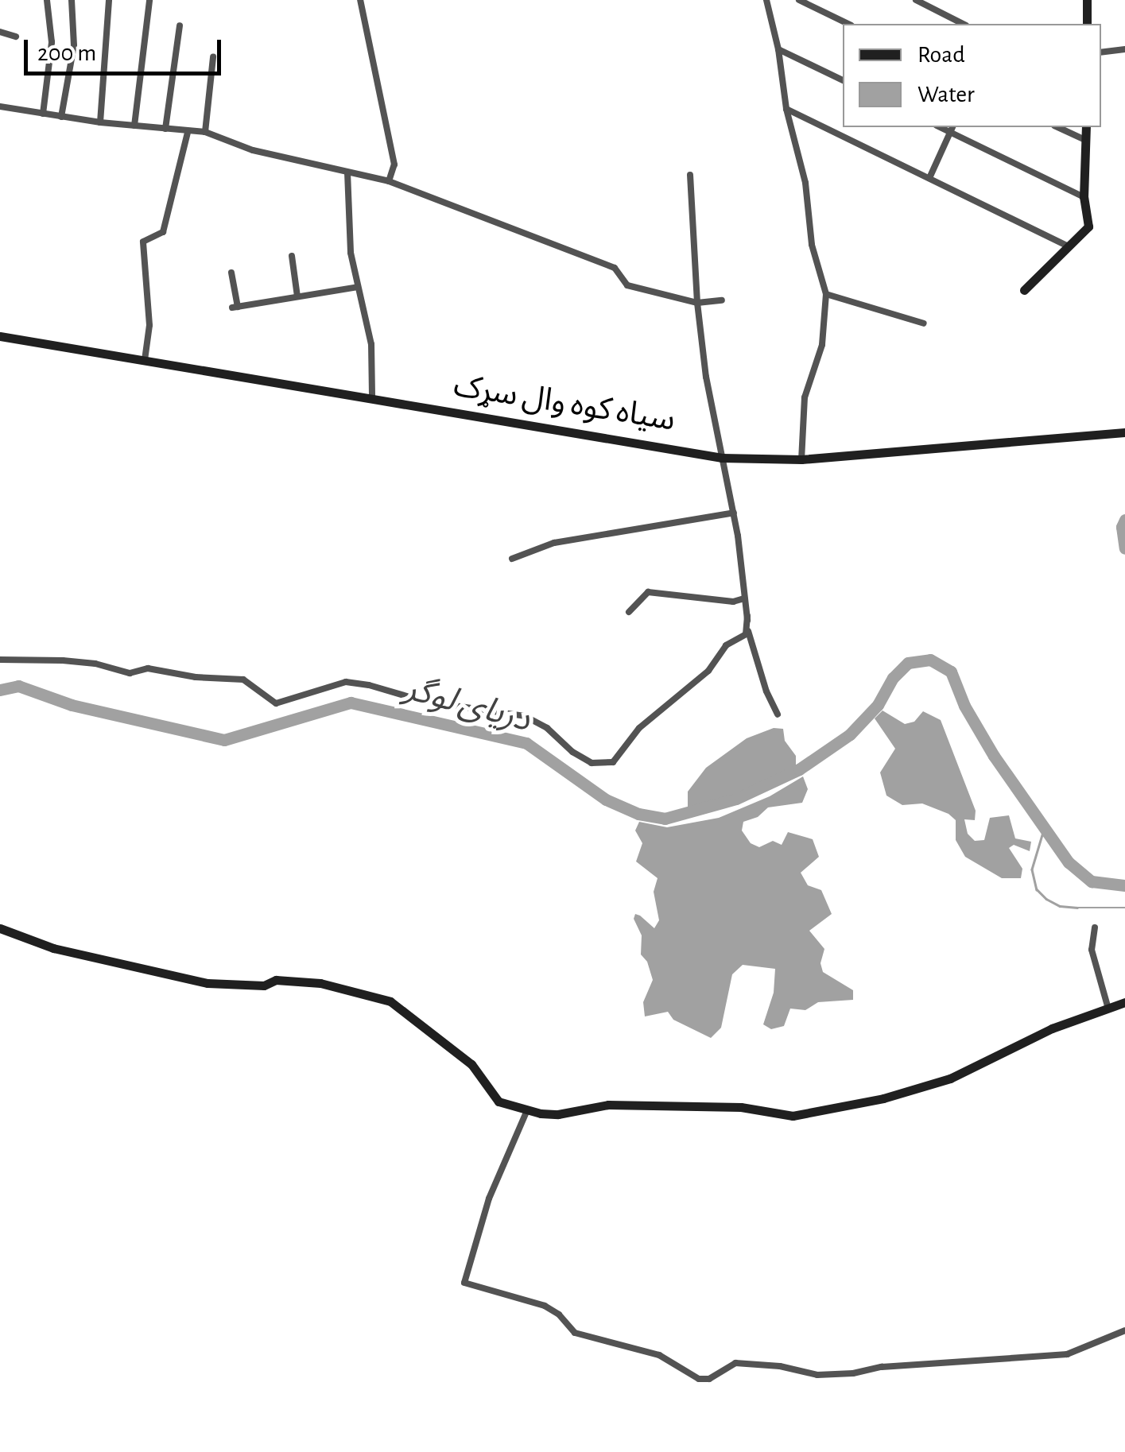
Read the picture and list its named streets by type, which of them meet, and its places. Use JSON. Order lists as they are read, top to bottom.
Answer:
{
  "streets": {
    "street": ["سیاه کوه وال سړک"]
  },
  "water": ["دریای لوگر"],
  "legend": ["Road", "Water"],
  "scale_bar": "200 m"
}
